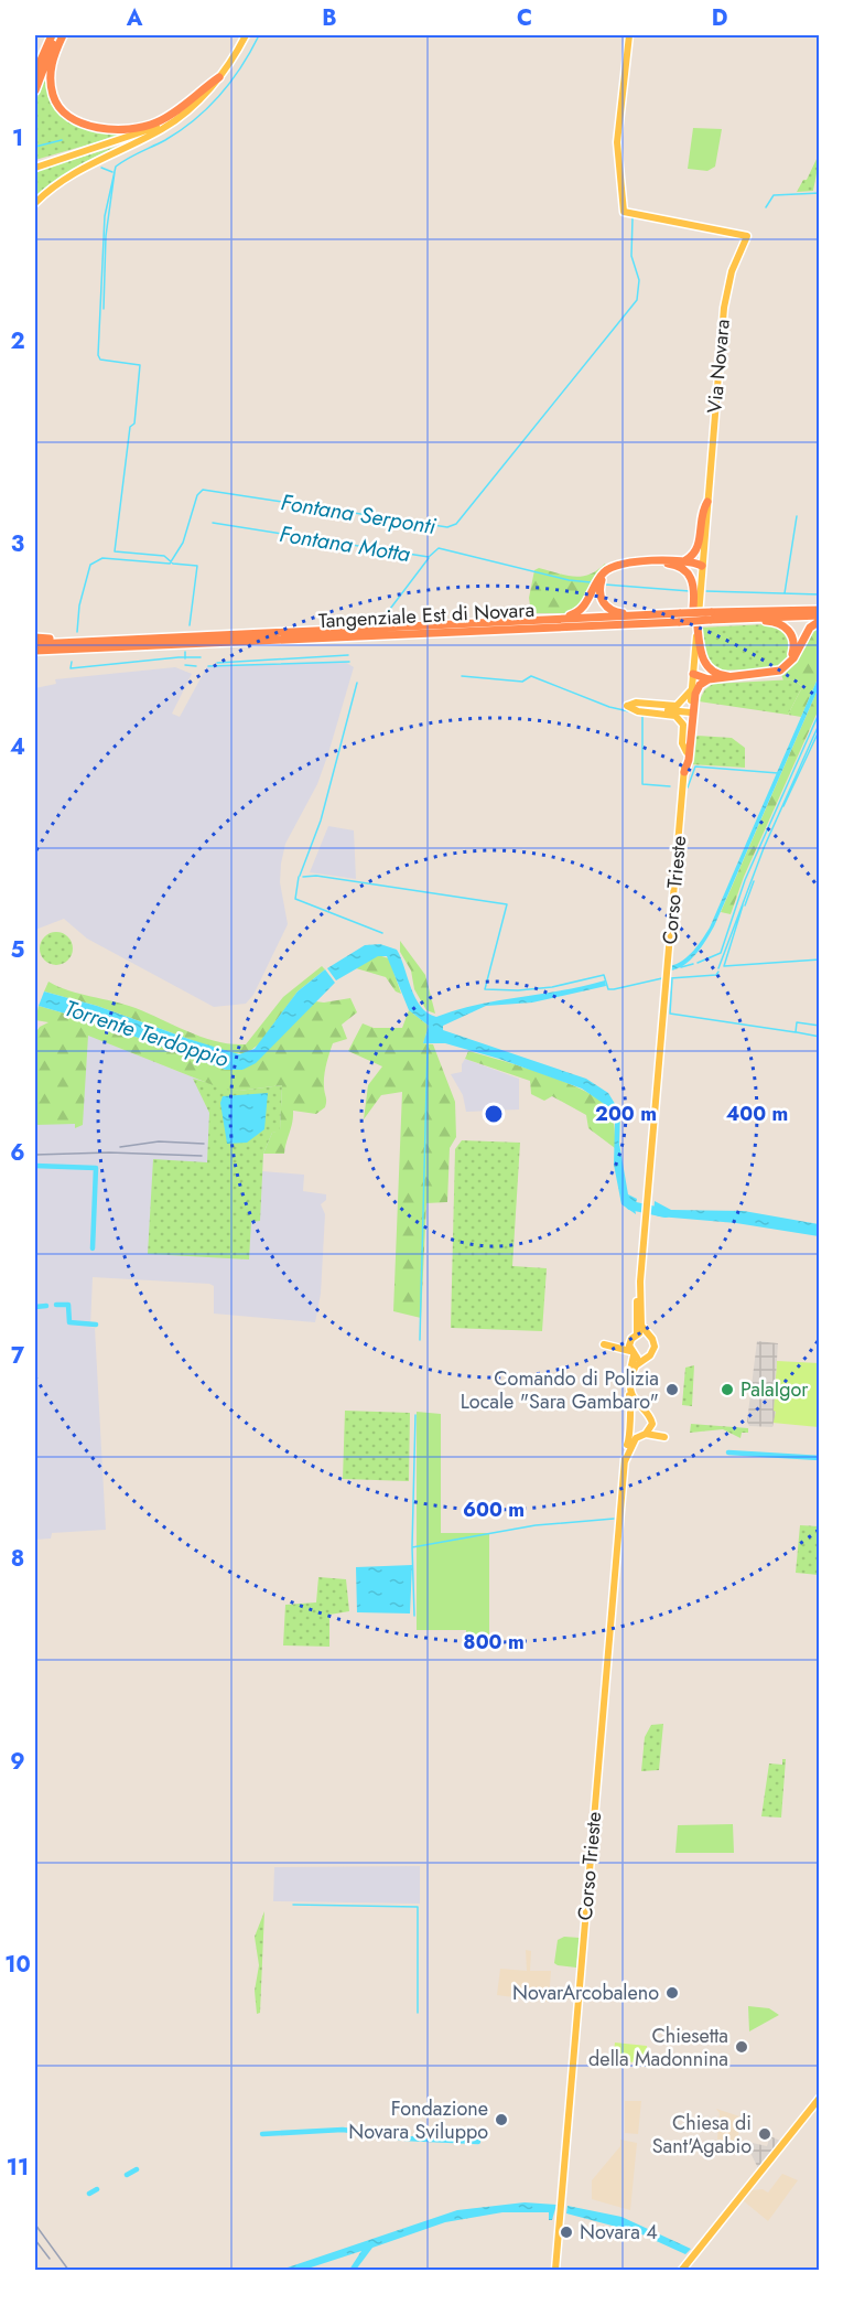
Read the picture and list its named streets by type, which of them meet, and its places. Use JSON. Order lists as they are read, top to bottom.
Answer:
{
  "streets": {
    "highway": ["Tangenziale Est di Novara"],
    "main road": ["Via Novara", "Corso Trieste"]
  },
  "water": ["Fontana Serponti", "Fontana Motta", "Torrente Terdoppio"],
  "places": [
    "Comando di Polizia Locale \"Sara Gambaro\"",
    "PalaIgor",
    "NovarArcobaleno",
    "Chiesetta della Madonnina",
    "Fondazione Novara Sviluppo",
    "Chiesa di Sant'Agabio",
    "Novara 4"
  ],
  "grid": {
    "columns": [
      "A",
      "B",
      "C",
      "D"
    ],
    "rows": [
      "1",
      "2",
      "3",
      "4",
      "5",
      "6",
      "7",
      "8",
      "9",
      "10",
      "11"
    ]
  },
  "rings": [
    "200 m",
    "400 m",
    "600 m",
    "800 m"
  ]
}
